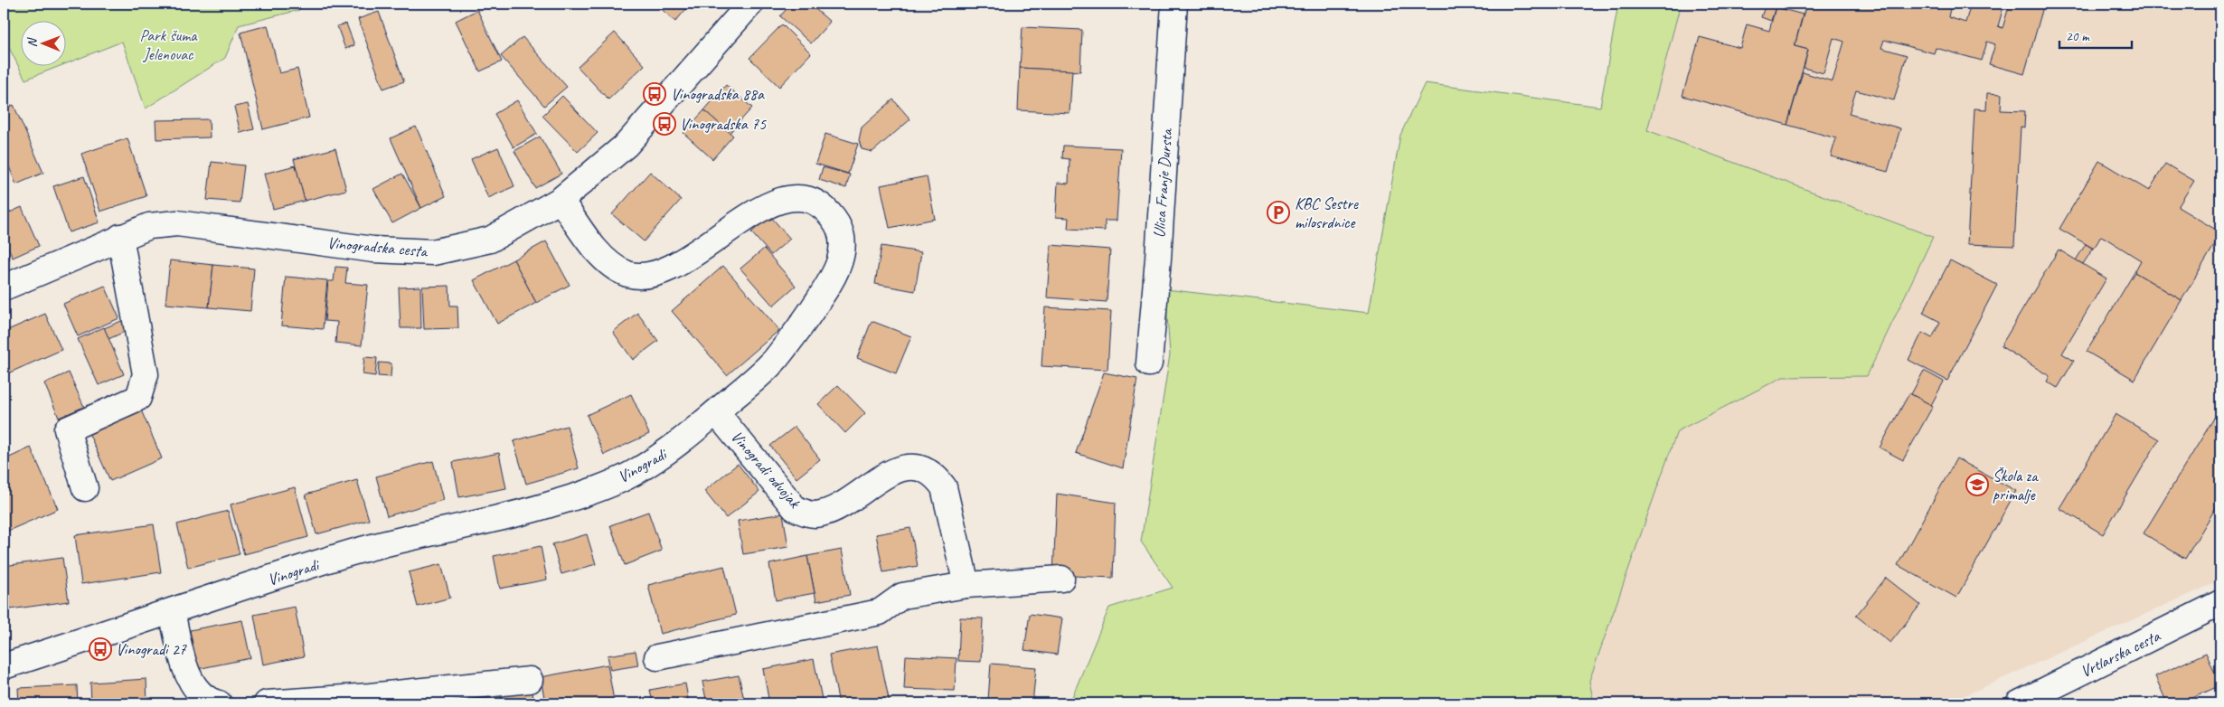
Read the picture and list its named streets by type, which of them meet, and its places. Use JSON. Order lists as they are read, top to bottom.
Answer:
{
  "streets": {
    "street": [
      "Ulica Franje Dursta",
      "Vinogradska cesta",
      "Vinogradi",
      "Vinogradi odvojak",
      "Vrtlarska cesta"
    ]
  },
  "crossings": [
    ["Vinogradska cesta", "Vinogradi"],
    ["Vinogradi", "Vinogradi odvojak"]
  ],
  "parks": ["Park šuma Jelenovac"],
  "places": {
    "bus stop": ["Vinogradska 88a", "Vinogradska 75", "Vinogradi 27"],
    "parking": ["KBC Sestre milosrdnice"],
    "school or university": ["Škola za primalje"]
  },
  "scale_bar": "20 m",
  "north": "left"
}
